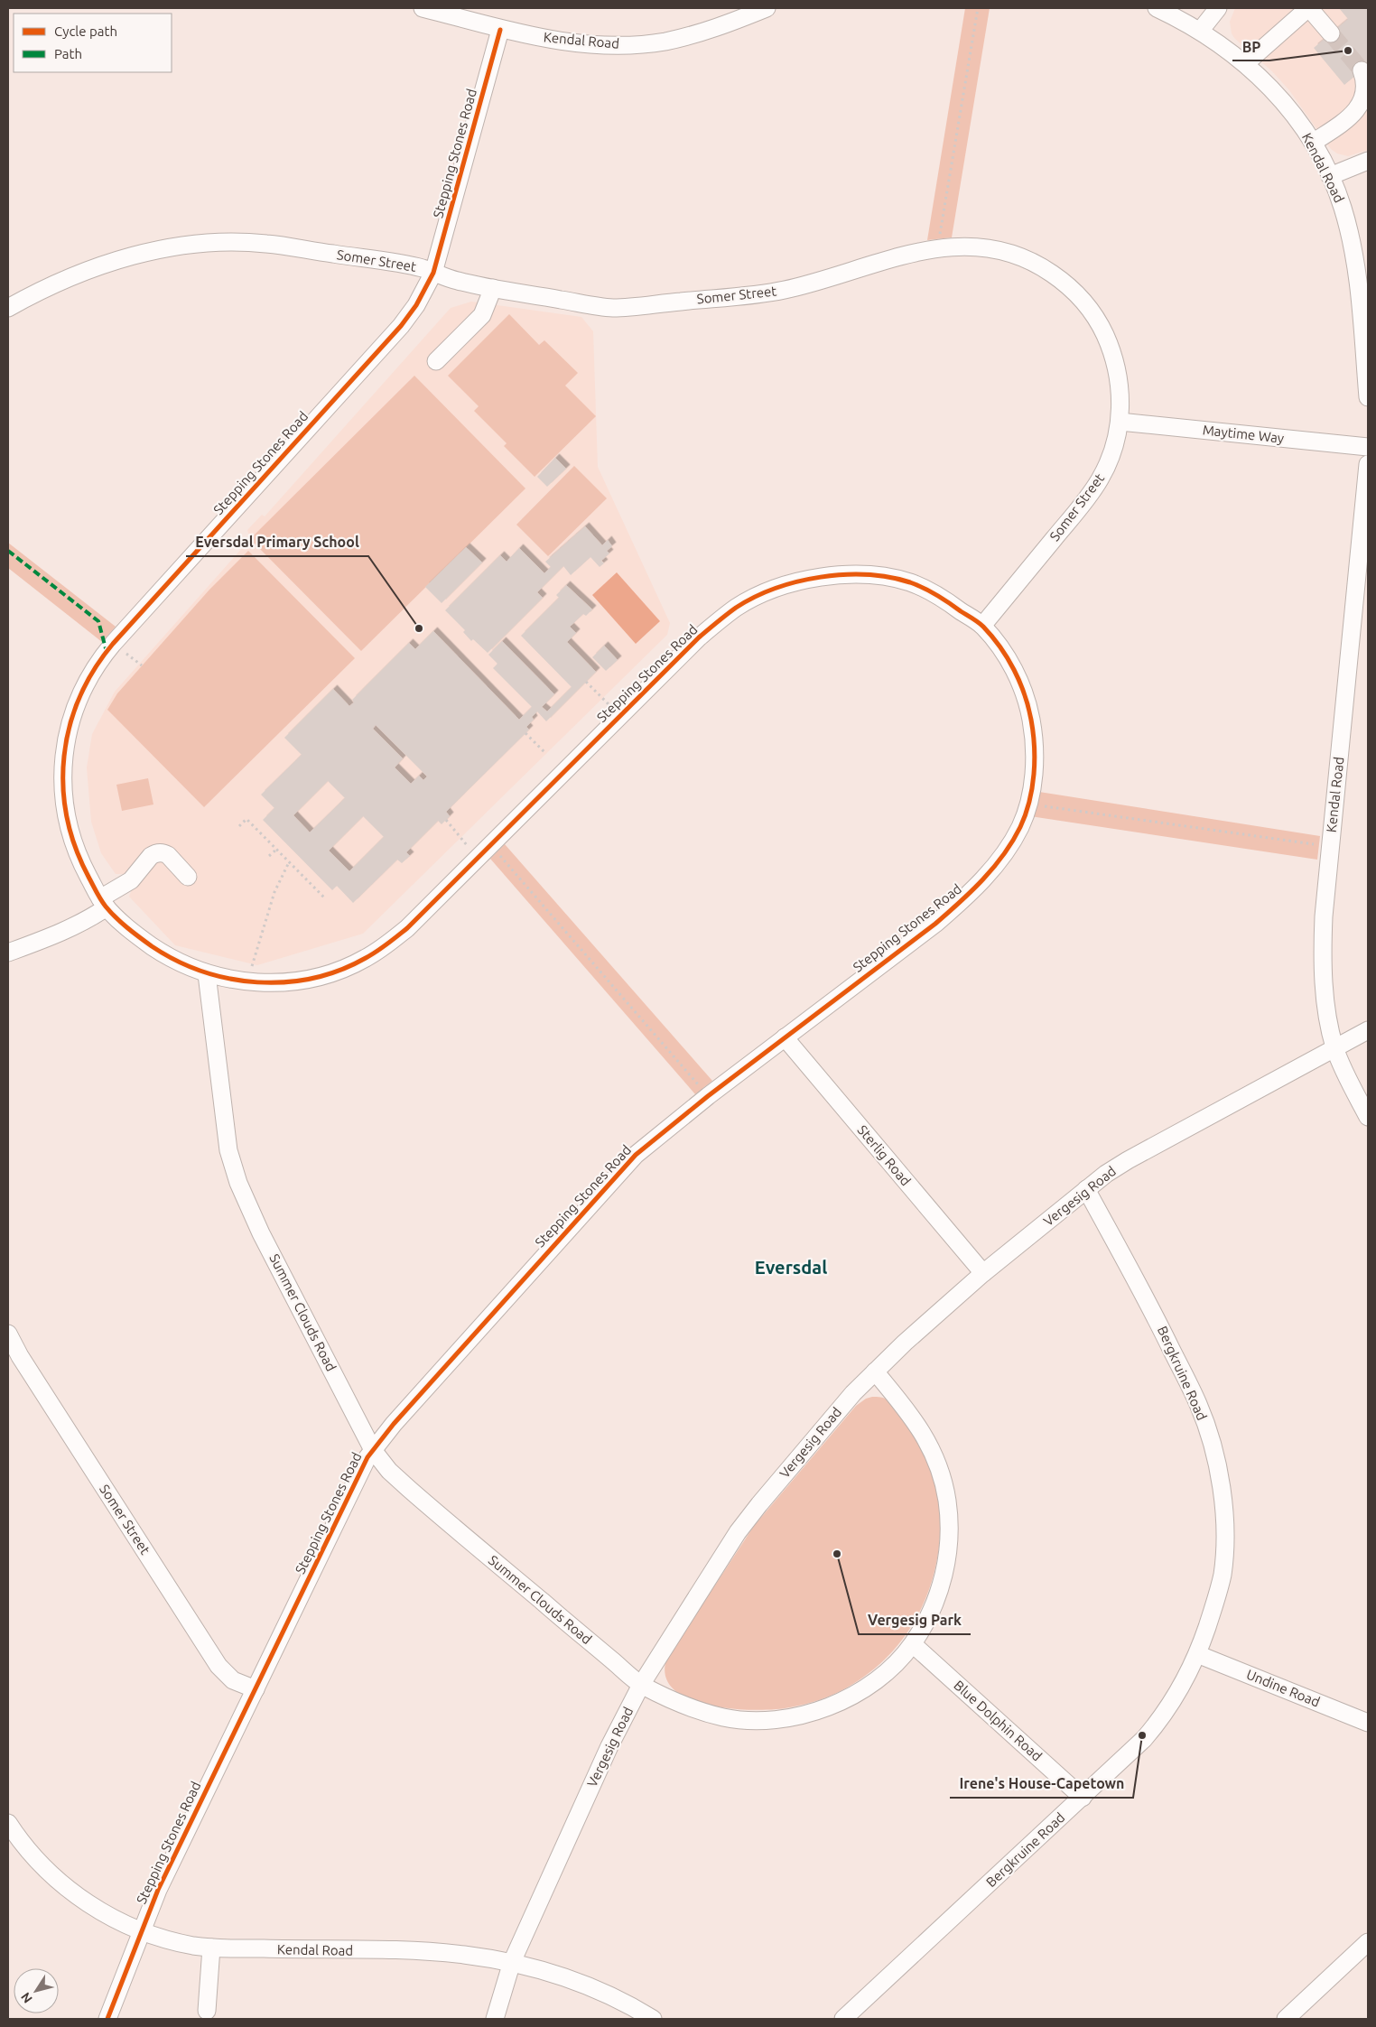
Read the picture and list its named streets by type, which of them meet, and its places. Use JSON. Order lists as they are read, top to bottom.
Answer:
{
  "streets": {
    "street": [
      "Kendal Road",
      "Stepping Stones Road",
      "Somer Street",
      "Maytime Way",
      "Sterlig Road",
      "Vergesig Road",
      "Summer Clouds Road",
      "Bergkruine Road",
      "Undine Road",
      "Blue Dolphin Road"
    ]
  },
  "crossings": [
    ["Kendal Road", "Stepping Stones Road"],
    ["Kendal Road", "Vergesig Road"],
    ["Stepping Stones Road", "Somer Street"],
    ["Stepping Stones Road", "Sterlig Road"],
    ["Stepping Stones Road", "Summer Clouds Road"],
    ["Somer Street", "Maytime Way"],
    ["Sterlig Road", "Vergesig Road"],
    ["Vergesig Road", "Summer Clouds Road"],
    ["Vergesig Road", "Bergkruine Road"],
    ["Summer Clouds Road", "Blue Dolphin Road"],
    ["Bergkruine Road", "Undine Road"],
    ["Bergkruine Road", "Blue Dolphin Road"]
  ],
  "districts": ["Eversdal"],
  "places": [
    "BP",
    "Eversdal Primary School",
    "Vergesig Park",
    "Irene's House-Capetown"
  ],
  "legend": ["Cycle path", "Path"],
  "north": "bottom left"
}
